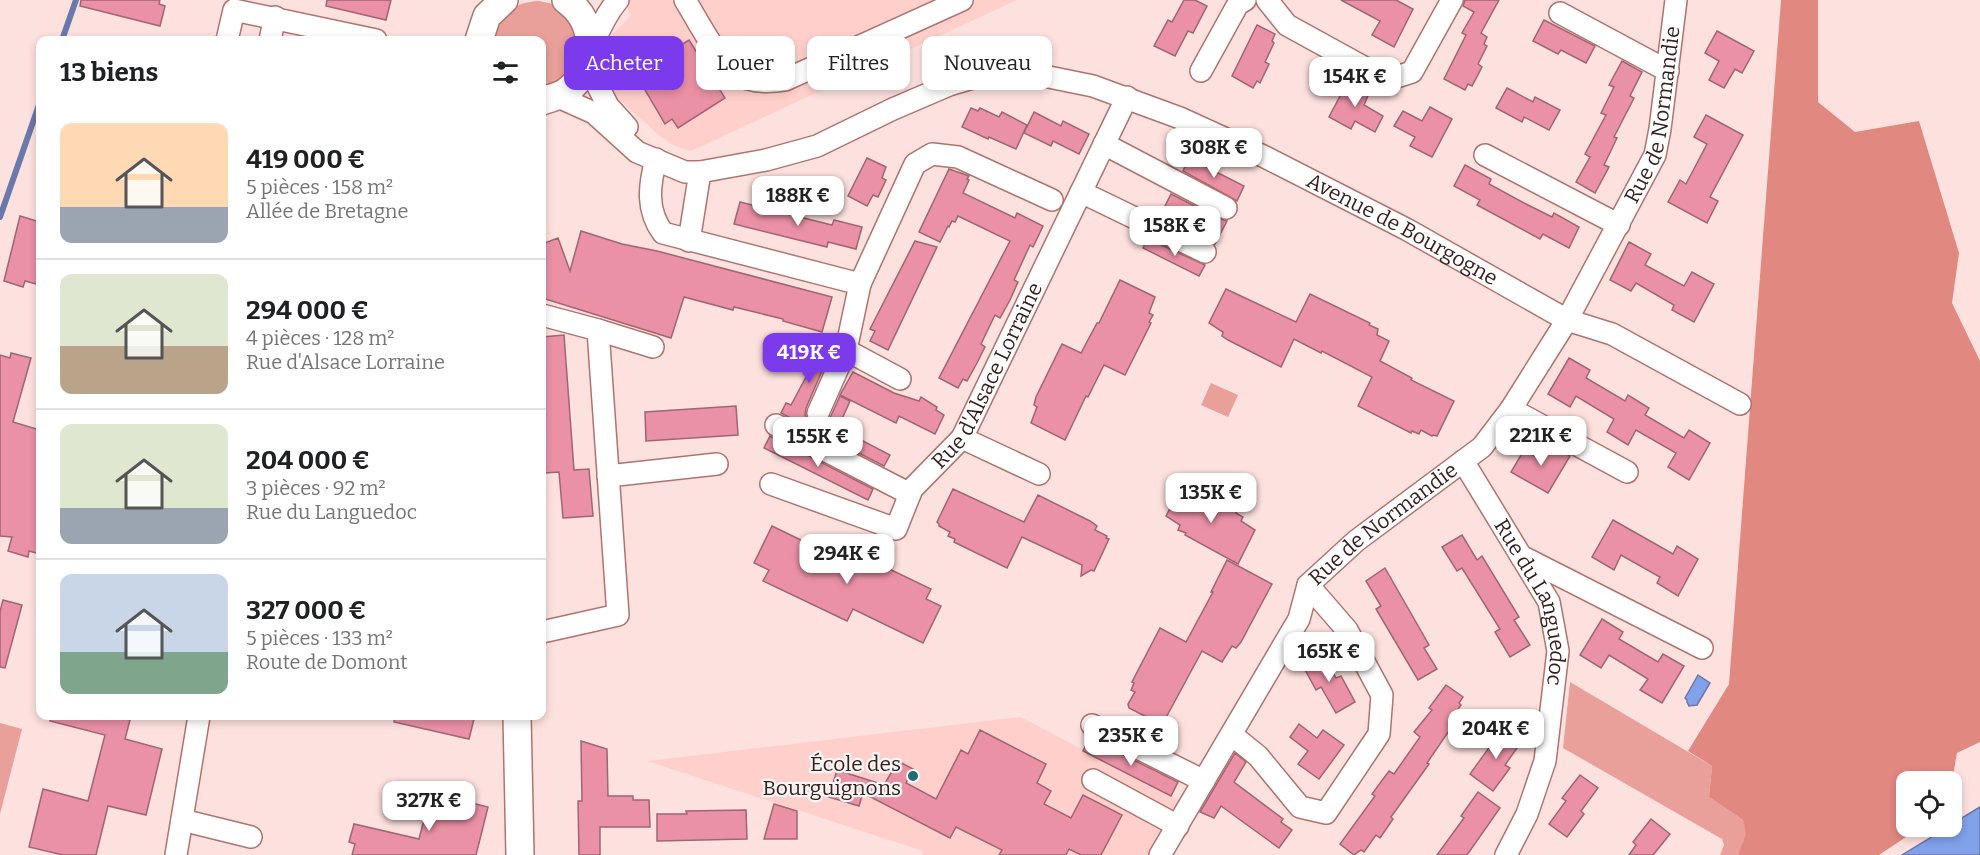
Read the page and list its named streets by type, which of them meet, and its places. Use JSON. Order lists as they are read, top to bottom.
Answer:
{
  "streets": {
    "street": [
      "Rue de Normandie",
      "Avenue de Bourgogne",
      "Rue d'Alsace Lorraine",
      "Rue du Languedoc"
    ]
  },
  "crossings": [
    ["Rue de Normandie", "Avenue de Bourgogne"],
    ["Rue de Normandie", "Rue du Languedoc"],
    ["Avenue de Bourgogne", "Rue d'Alsace Lorraine"]
  ],
  "places": ["École des Bourguignons"],
  "page": {
    "chip": [
      "Acheter",
      "Louer",
      "Filtres",
      "Nouveau"
    ],
    "heading": "13 biens",
    "price": [
      "154K €",
      "308K €",
      "188K €",
      "158K €",
      "419K €",
      "221K €",
      "155K €",
      "135K €",
      "294K €",
      "165K €",
      "204K €",
      "235K €",
      "327K €"
    ],
    "list": [
      {
        "name": "419 000 €",
        "note": "5 pièces · 158 m² · Allée de Bretagne"
      },
      {
        "name": "294 000 €",
        "note": "4 pièces · 128 m² · Rue d'Alsace Lorraine"
      },
      {
        "name": "204 000 €",
        "note": "3 pièces · 92 m² · Rue du Languedoc"
      },
      {
        "name": "327 000 €",
        "note": "5 pièces · 133 m² · Route de Domont"
      }
    ]
  }
}
